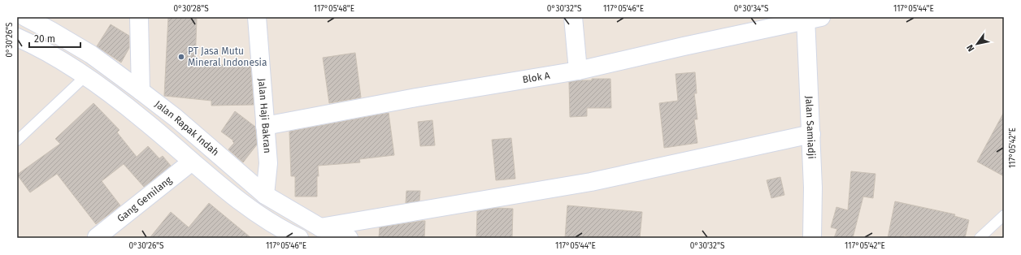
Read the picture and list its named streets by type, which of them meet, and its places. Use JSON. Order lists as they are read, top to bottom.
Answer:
{
  "streets": {
    "street": [
      "Blok A",
      "Jalan Haji Bakran",
      "Jalan Samiadji",
      "Jalan Rapak Indah",
      "Gang Gemilang"
    ]
  },
  "crossings": [
    ["Blok A", "Jalan Haji Bakran"],
    ["Blok A", "Jalan Samiadji"],
    ["Jalan Haji Bakran", "Jalan Rapak Indah"]
  ],
  "places": ["PT Jasa Mutu Mineral Indonesia"],
  "scale_bar": "20 m",
  "north": "bottom left",
  "coordinates": [
    "0°30'28\"S",
    "117°05'48\"E",
    "0°30'32\"S",
    "117°05'46\"E",
    "0°30'34\"S",
    "117°05'44\"E",
    "0°30'26\"S",
    "117°05'42\"E"
  ]
}
